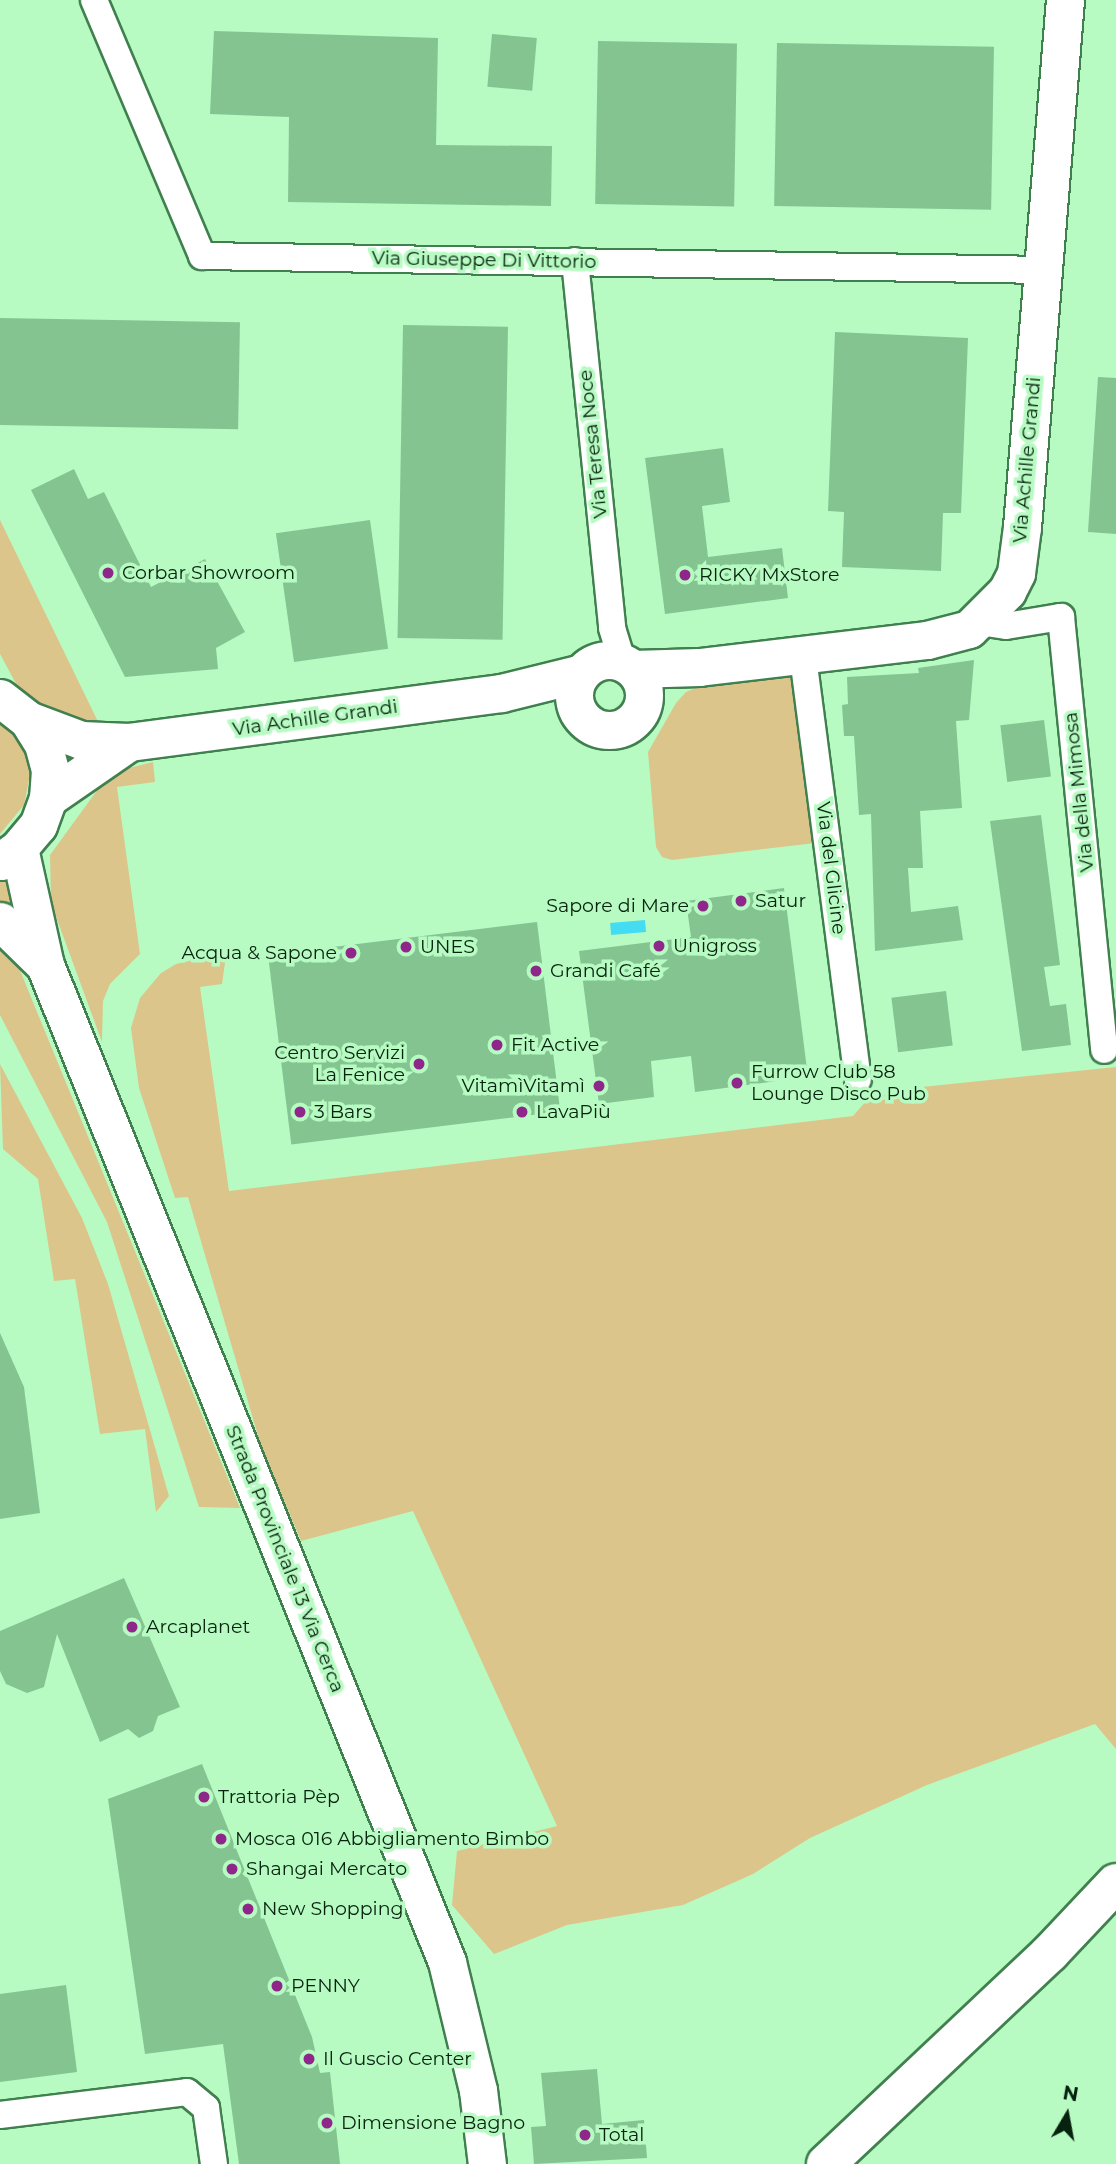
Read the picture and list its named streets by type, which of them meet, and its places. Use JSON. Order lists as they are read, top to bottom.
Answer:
{
  "streets": {
    "street": [
      "Via Giuseppe Di Vittorio",
      "Via Teresa Noce",
      "Via Achille Grandi",
      "Via della Mimosa",
      "Via del Glicine",
      "Strada Provinciale 13 Via Cerca"
    ]
  },
  "crossings": [
    ["Via Giuseppe Di Vittorio", "Via Teresa Noce"],
    ["Via Giuseppe Di Vittorio", "Via Achille Grandi"],
    ["Via Teresa Noce", "Via Achille Grandi"],
    ["Via Achille Grandi", "Via della Mimosa"],
    ["Via Achille Grandi", "Via del Glicine"],
    ["Via Achille Grandi", "Strada Provinciale 13 Via Cerca"]
  ],
  "places": [
    "Corbar Showroom",
    "RICKY MxStore",
    "Satur",
    "Sapore di Mare",
    "Unigross",
    "UNES",
    "Acqua & Sapone",
    "Grandi Café",
    "Fit Active",
    "Centro Servizi La Fenice",
    "Furrow Club 58 Lounge Disco Pub",
    "VitamìVitamì",
    "3 Bars",
    "LavaPiù",
    "Arcaplanet",
    "Trattoria Pèp",
    "Mosca 016 Abbigliamento Bimbo",
    "Shangai Mercato",
    "New Shopping",
    "PENNY",
    "Il Guscio Center",
    "Dimensione Bagno",
    "Total"
  ],
  "north": "top"
}
